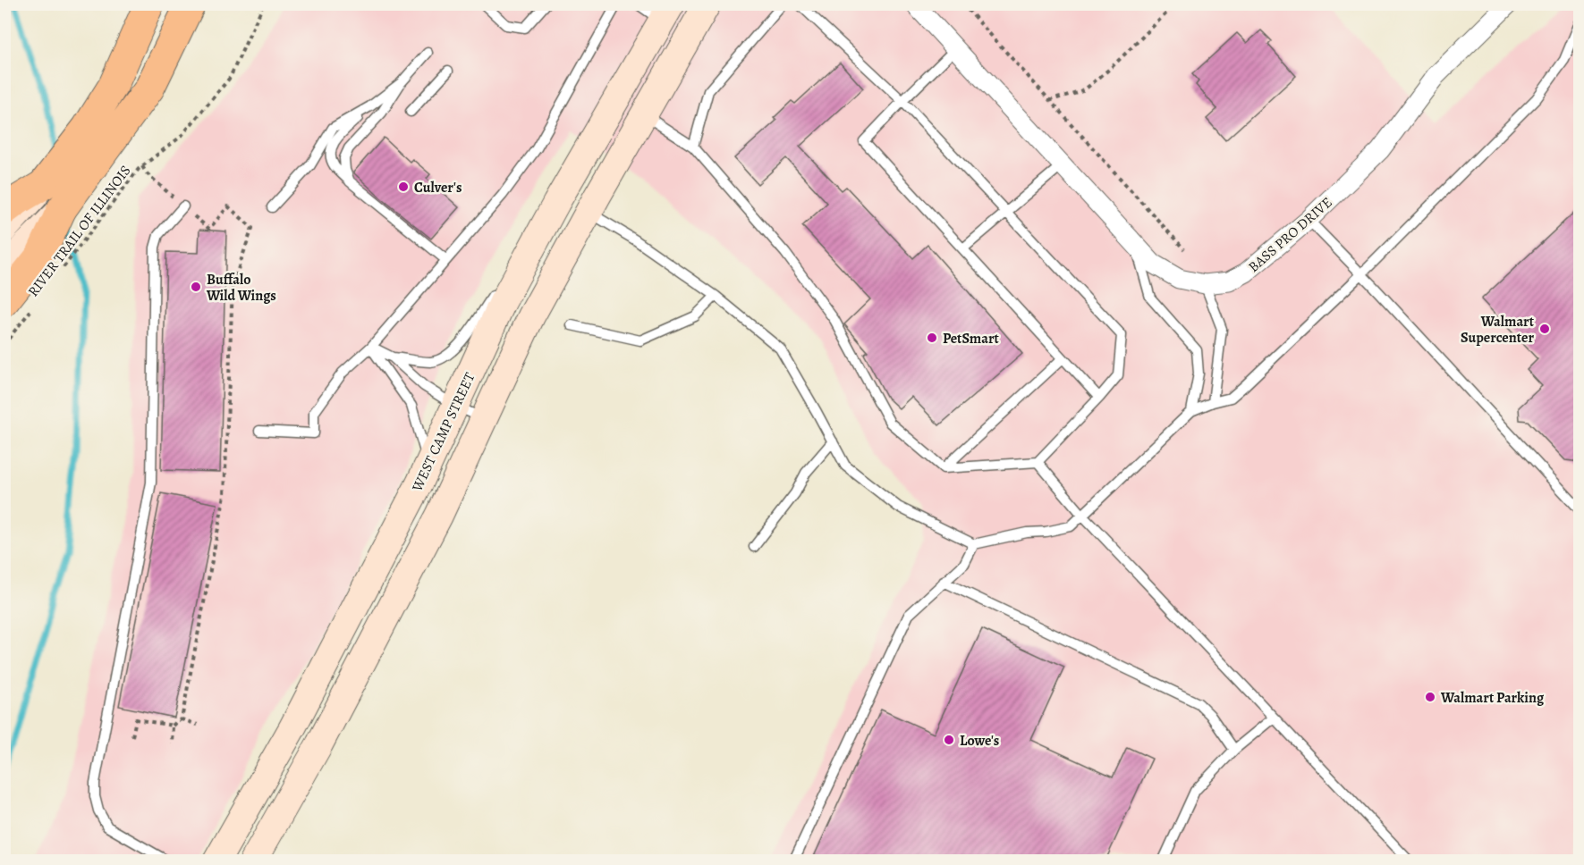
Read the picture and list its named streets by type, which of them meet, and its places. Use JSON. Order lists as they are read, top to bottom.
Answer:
{
  "streets": {
    "main road": ["WEST CAMP STREET"],
    "street": ["BASS PRO DRIVE"],
    "path": ["RIVER TRAIL OF ILLINOIS"]
  },
  "places": [
    "Culver's",
    "Buffalo Wild Wings",
    "Walmart Supercenter",
    "PetSmart",
    "Walmart Parking",
    "Lowe's"
  ]
}
